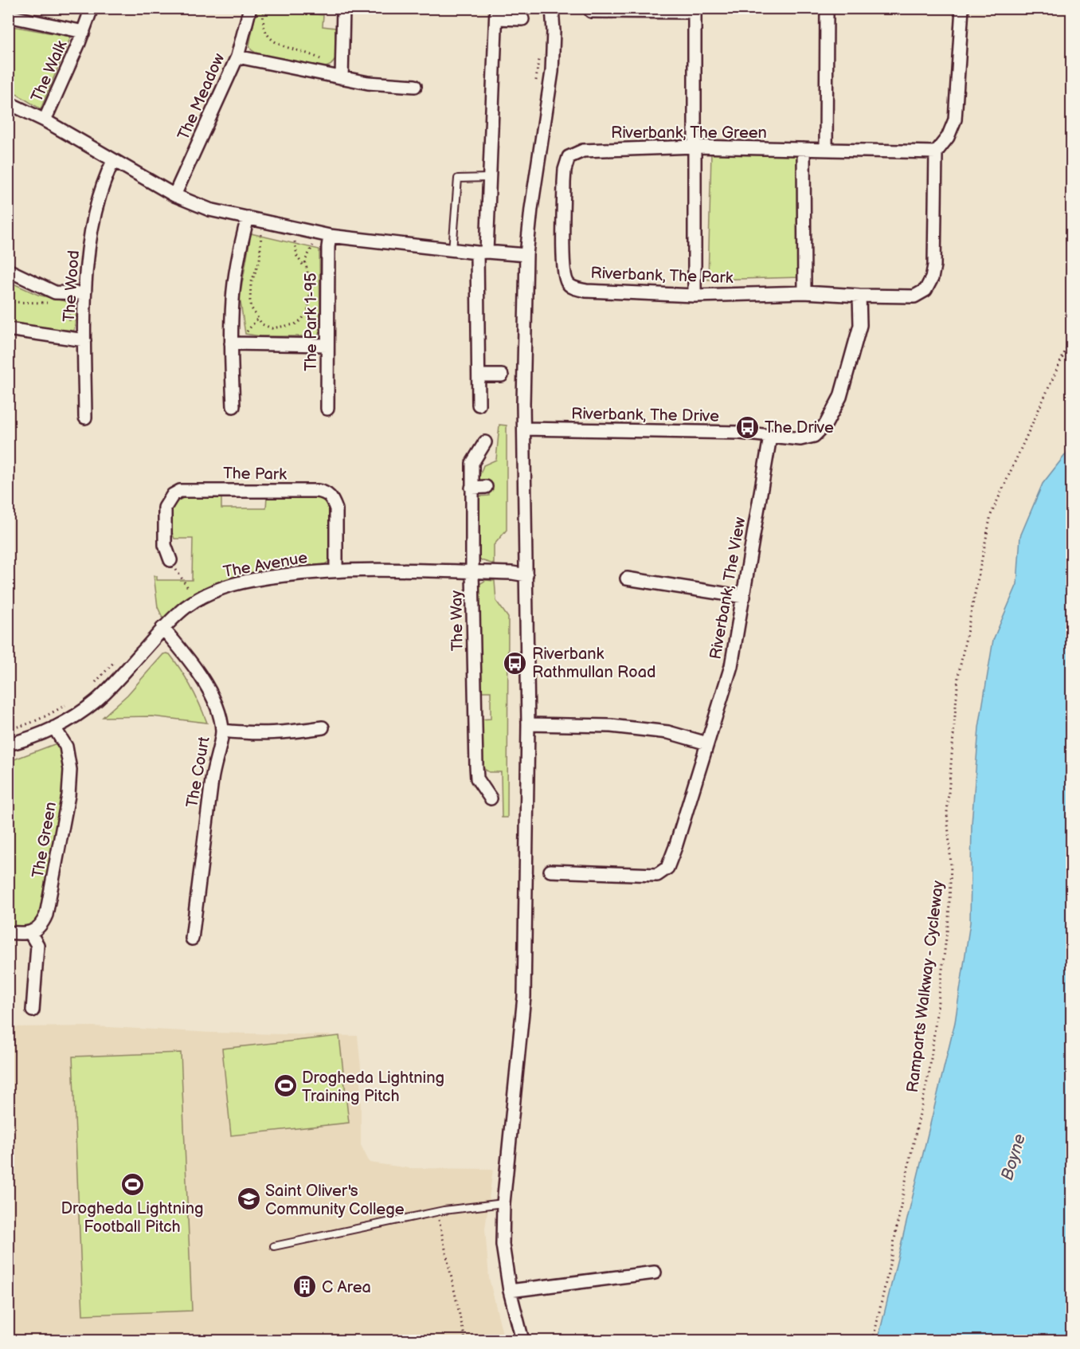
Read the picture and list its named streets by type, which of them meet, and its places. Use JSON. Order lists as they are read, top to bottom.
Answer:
{
  "streets": {
    "street": [
      "The Walk",
      "The Meadow",
      "Riverbank, The Green",
      "Riverbank, The Park",
      "The Wood",
      "The Park 1-95",
      "Riverbank, The Drive",
      "The Park",
      "The Avenue",
      "Riverbank, The View",
      "The Way",
      "The Court",
      "The Green"
    ],
    "path": ["Ramparts Walkway - Cycleway"]
  },
  "crossings": [
    ["Riverbank, The Green", "Riverbank, The Park"],
    ["Riverbank, The Park", "Riverbank, The Drive"],
    ["Riverbank, The Drive", "Riverbank, The View"],
    ["The Park", "The Avenue"],
    ["The Avenue", "The Way"],
    ["The Avenue", "The Court"],
    ["The Avenue", "The Green"]
  ],
  "water": ["Boyne"],
  "places": {
    "bus stop": ["The Drive", "Riverbank Rathmullan Road"],
    "sports": ["Drogheda Lightning Training Pitch", "Drogheda Lightning Football Pitch"],
    "school or university": ["Saint Oliver's Community College"],
    "building": ["C Area"]
  }
}
